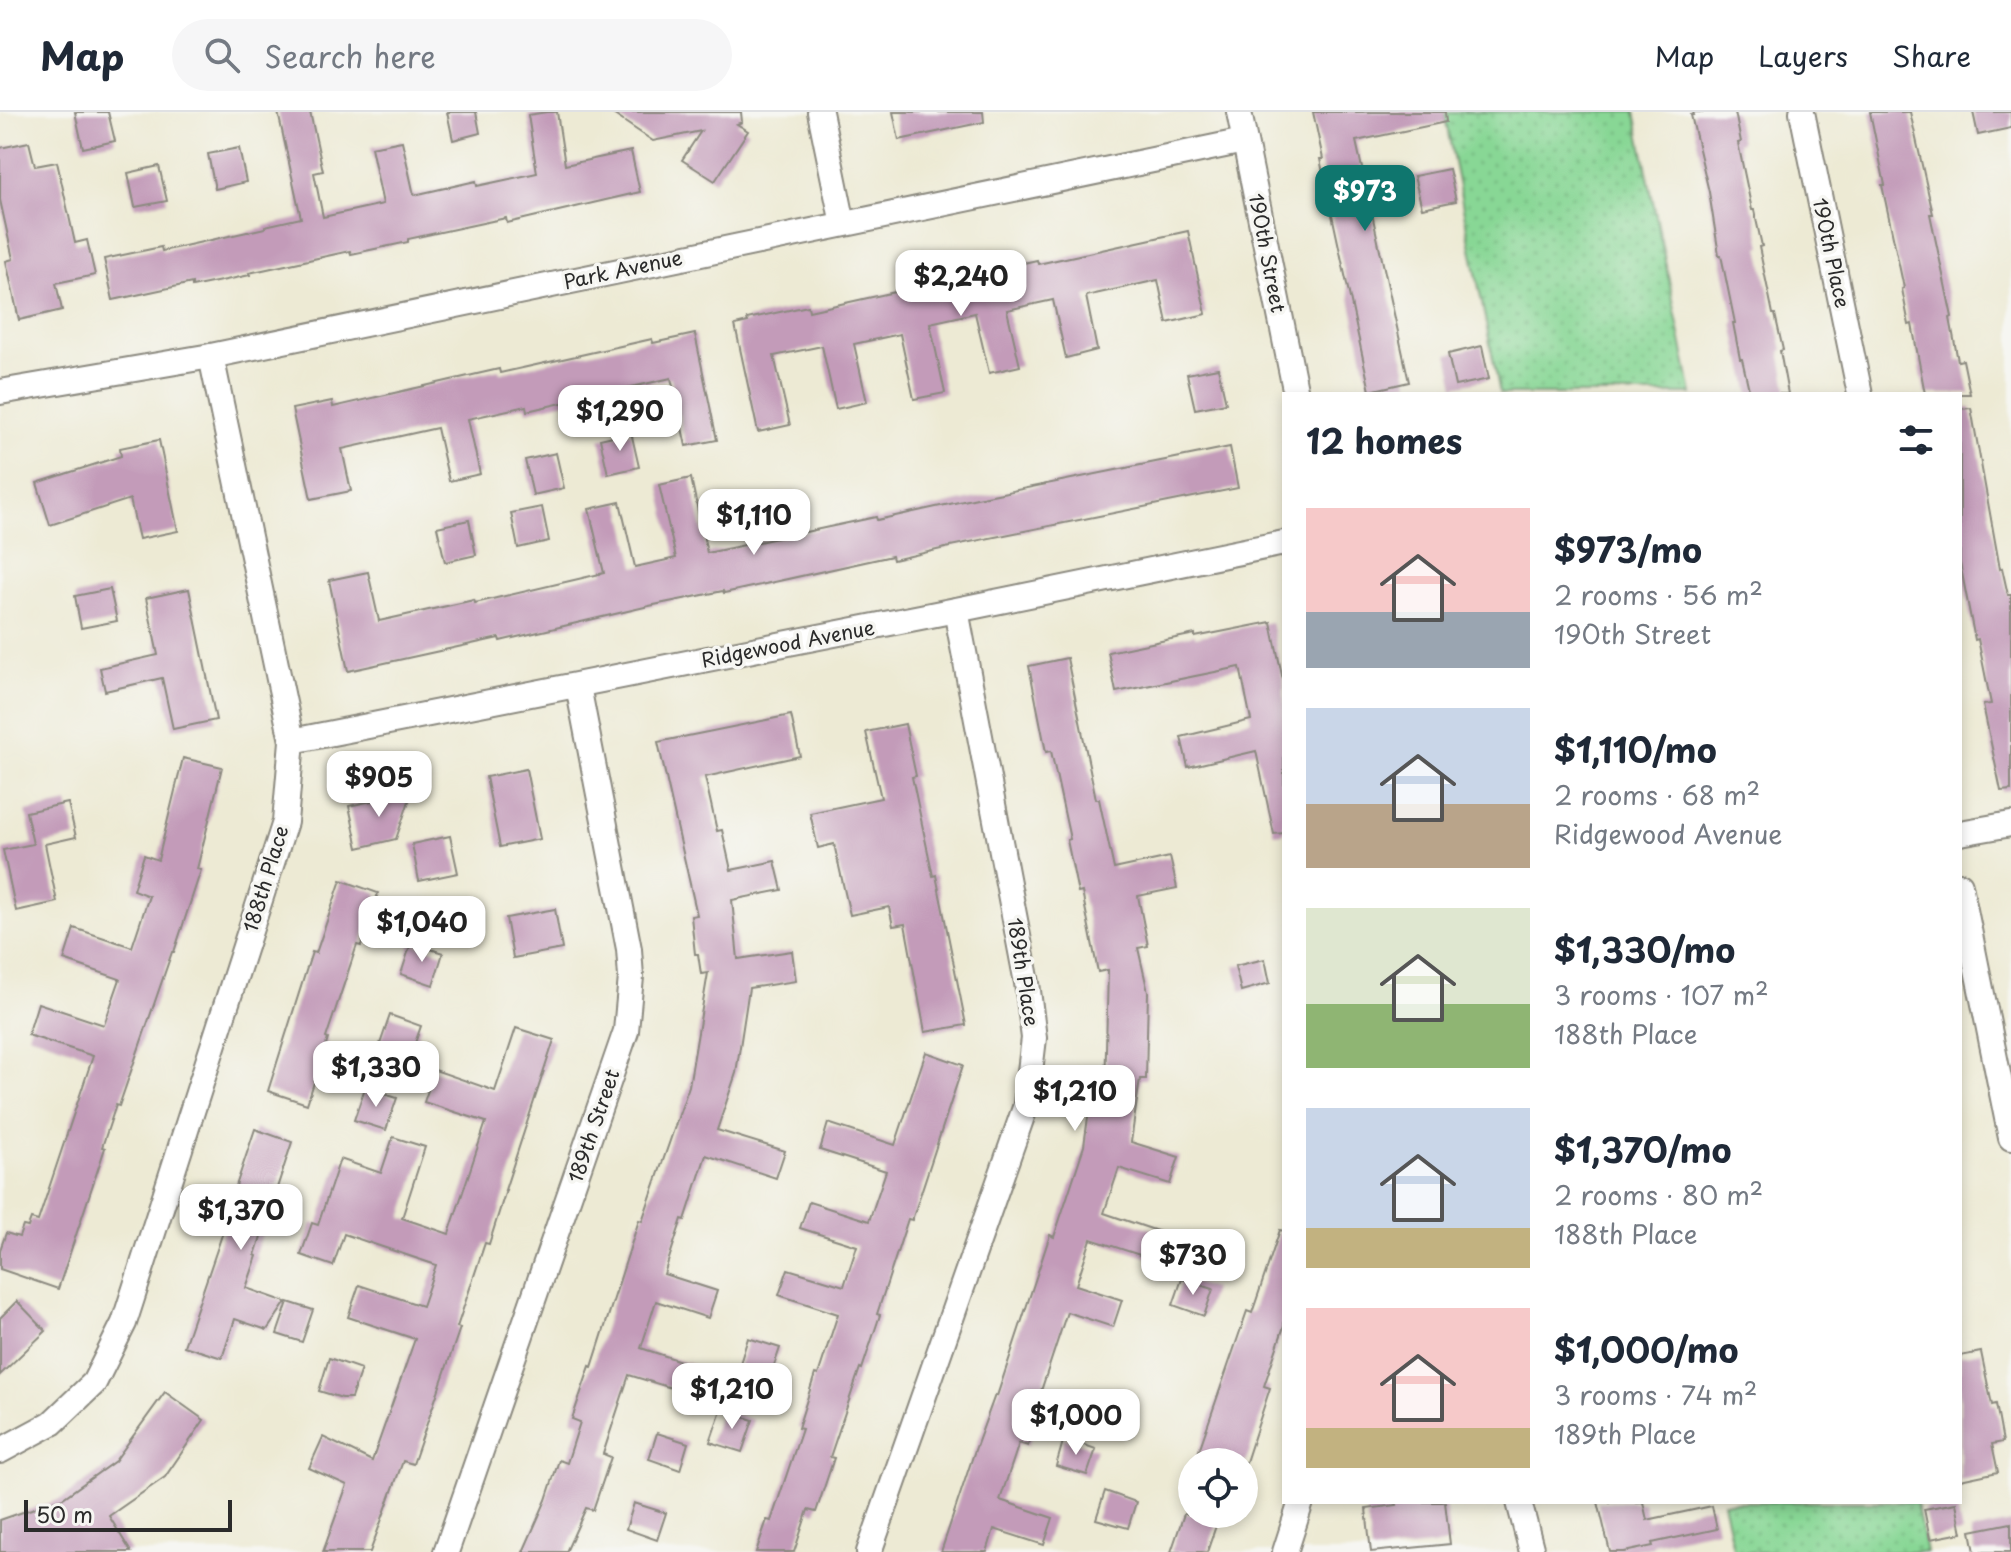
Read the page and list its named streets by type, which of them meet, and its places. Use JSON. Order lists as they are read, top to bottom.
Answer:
{
  "streets": {
    "street": [
      "190th Street",
      "190th Place",
      "Park Avenue",
      "Ridgewood Avenue",
      "188th Place",
      "189th Place",
      "189th Street"
    ]
  },
  "crossings": [
    ["190th Street", "Park Avenue"],
    ["Park Avenue", "188th Place"],
    ["Ridgewood Avenue", "188th Place"],
    ["Ridgewood Avenue", "189th Place"],
    ["Ridgewood Avenue", "189th Street"]
  ],
  "scale_bar": "50 m",
  "page": {
    "header": "Map",
    "search": "Search here",
    "nav": ["Map", "Layers", "Share"],
    "price": [
      "$973",
      "$2,240",
      "$1,290",
      "$1,110",
      "$905",
      "$1,040",
      "$1,330",
      "$1,210",
      "$1,370",
      "$730",
      "$1,210",
      "$1,000"
    ],
    "heading": "12 homes",
    "list": [
      {
        "name": "$973/mo",
        "note": "2 rooms · 56 m² · 190th Street"
      },
      {
        "name": "$1,110/mo",
        "note": "2 rooms · 68 m² · Ridgewood Avenue"
      },
      {
        "name": "$1,330/mo",
        "note": "3 rooms · 107 m² · 188th Place"
      },
      {
        "name": "$1,370/mo",
        "note": "2 rooms · 80 m² · 188th Place"
      },
      {
        "name": "$1,000/mo",
        "note": "3 rooms · 74 m² · 189th Place"
      }
    ],
    "scale": "50 m"
  }
}
